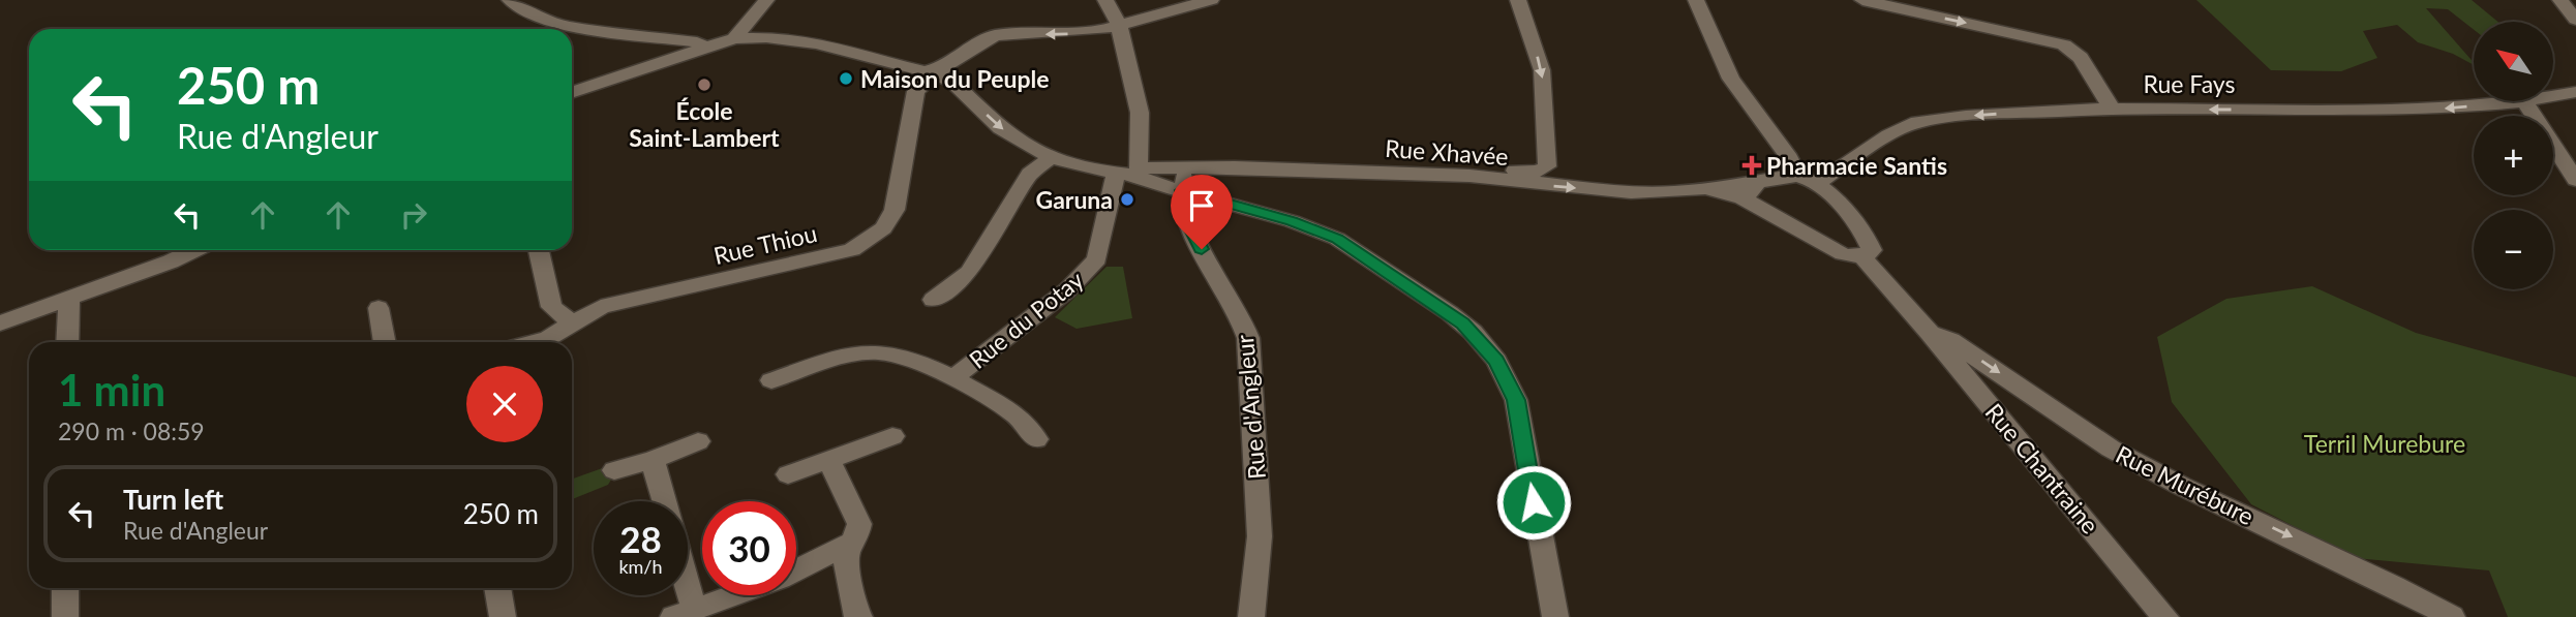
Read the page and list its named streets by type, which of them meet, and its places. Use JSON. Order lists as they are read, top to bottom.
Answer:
{
  "streets": {
    "street": [
      "Rue Fays",
      "Rue Xhavée",
      "Rue Thiou",
      "Rue du Potay",
      "Rue d'Angleur",
      "Rue Chantraine",
      "Rue Murébure"
    ]
  },
  "crossings": [
    ["Rue Xhavée", "Rue d'Angleur"],
    ["Rue Chantraine", "Rue Murébure"]
  ],
  "one_way": ["Rue Fays", "Rue Xhavée", "Rue Murébure"],
  "parks": ["Terril Murebure"],
  "places": {
    "other": ["Maison du Peuple", "École Saint-Lambert", "Garuna"],
    "health": ["Pharmacie Santis"]
  },
  "north": "top left",
  "page": {
    "map_buttons": ["+", "−"],
    "turn": ["250 m", "Rue d'Angleur"],
    "heading": ["1 min", "290 m · 08:59"],
    "list": [
      {
        "name": "Turn left",
        "note": "Rue d'Angleur",
        "value": "250 m"
      }
    ],
    "speed": "28 km/h",
    "limit": "30"
  }
}
